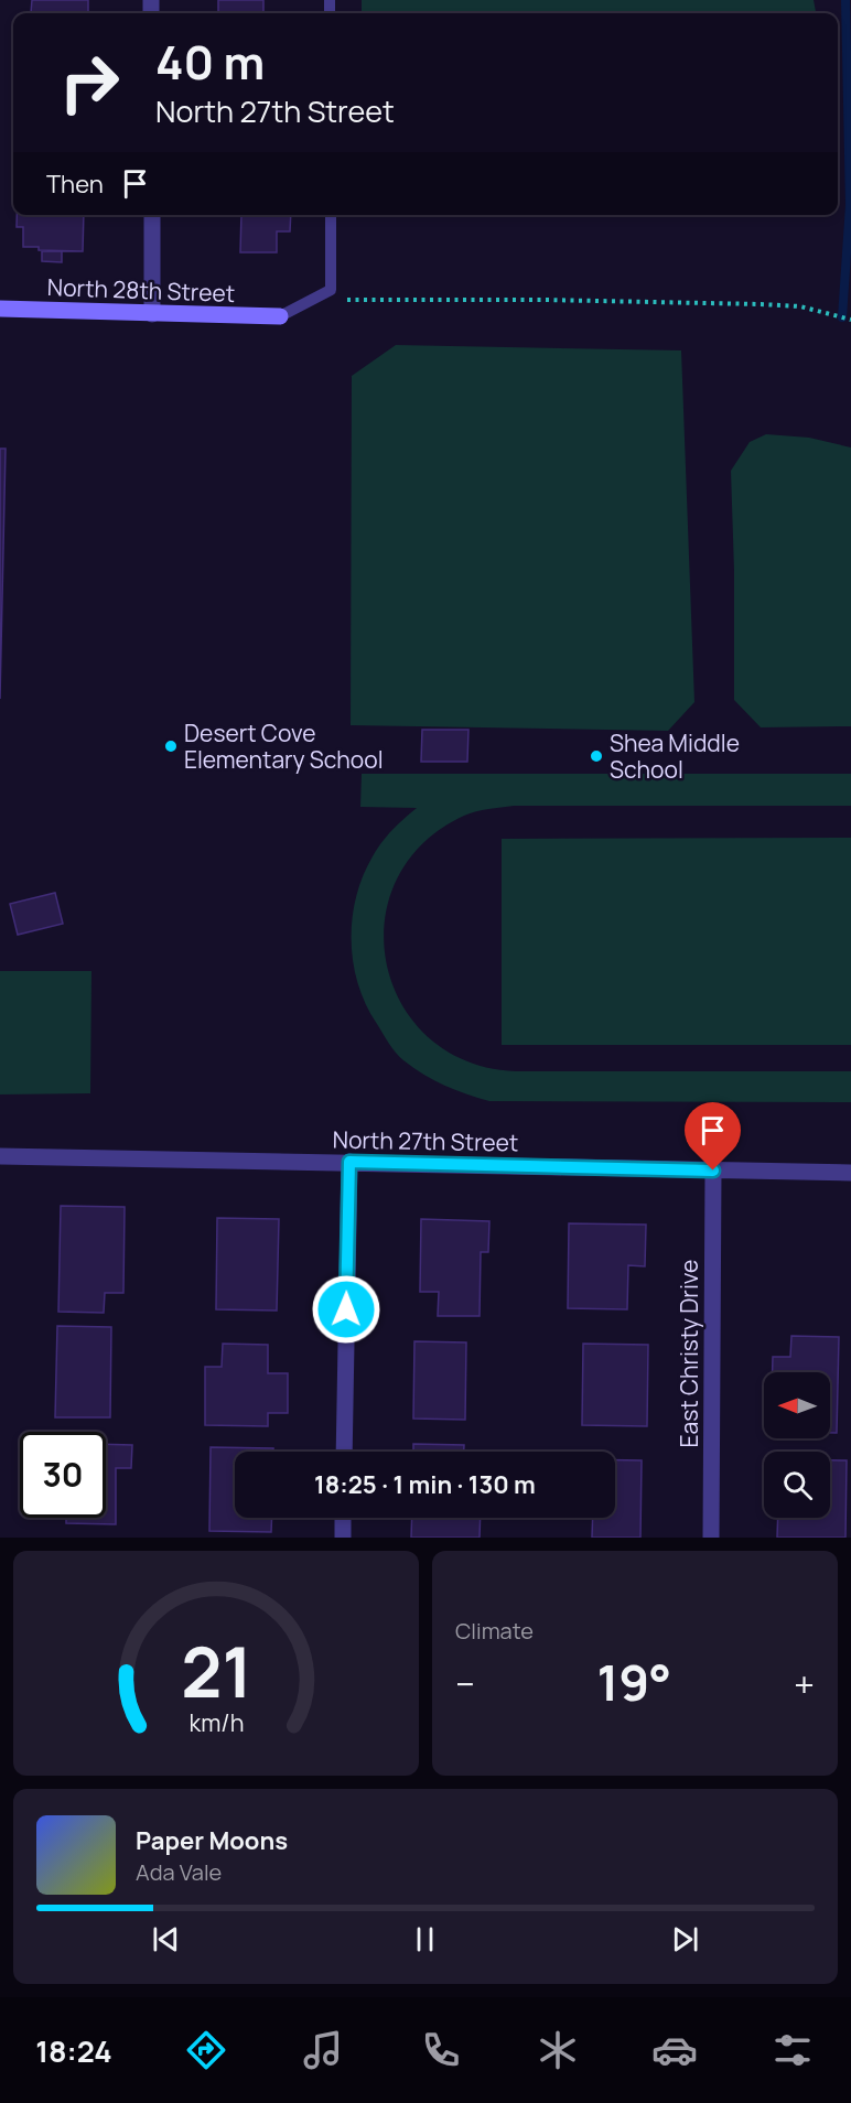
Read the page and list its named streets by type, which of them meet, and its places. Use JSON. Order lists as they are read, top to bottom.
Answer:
{
  "streets": {
    "street": ["North 28th Street", "North 27th Street", "East Christy Drive"]
  },
  "crossings": [
    ["North 27th Street", "East Christy Drive"]
  ],
  "places": ["Desert Cove Elementary School", "Shea Middle School"],
  "north": "left",
  "page": {
    "turn": ["40 m", "North 27th Street"],
    "then": "Then",
    "limit": "30",
    "trip": "18:25 · 1 min · 130 m",
    "tile": "Climate",
    "heat": ["−", "19°", "+"],
    "song": ["Paper Moons", "Ada Vale"],
    "tabs": "18:24",
    "gauge": ["21", "km/h"]
  }
}
